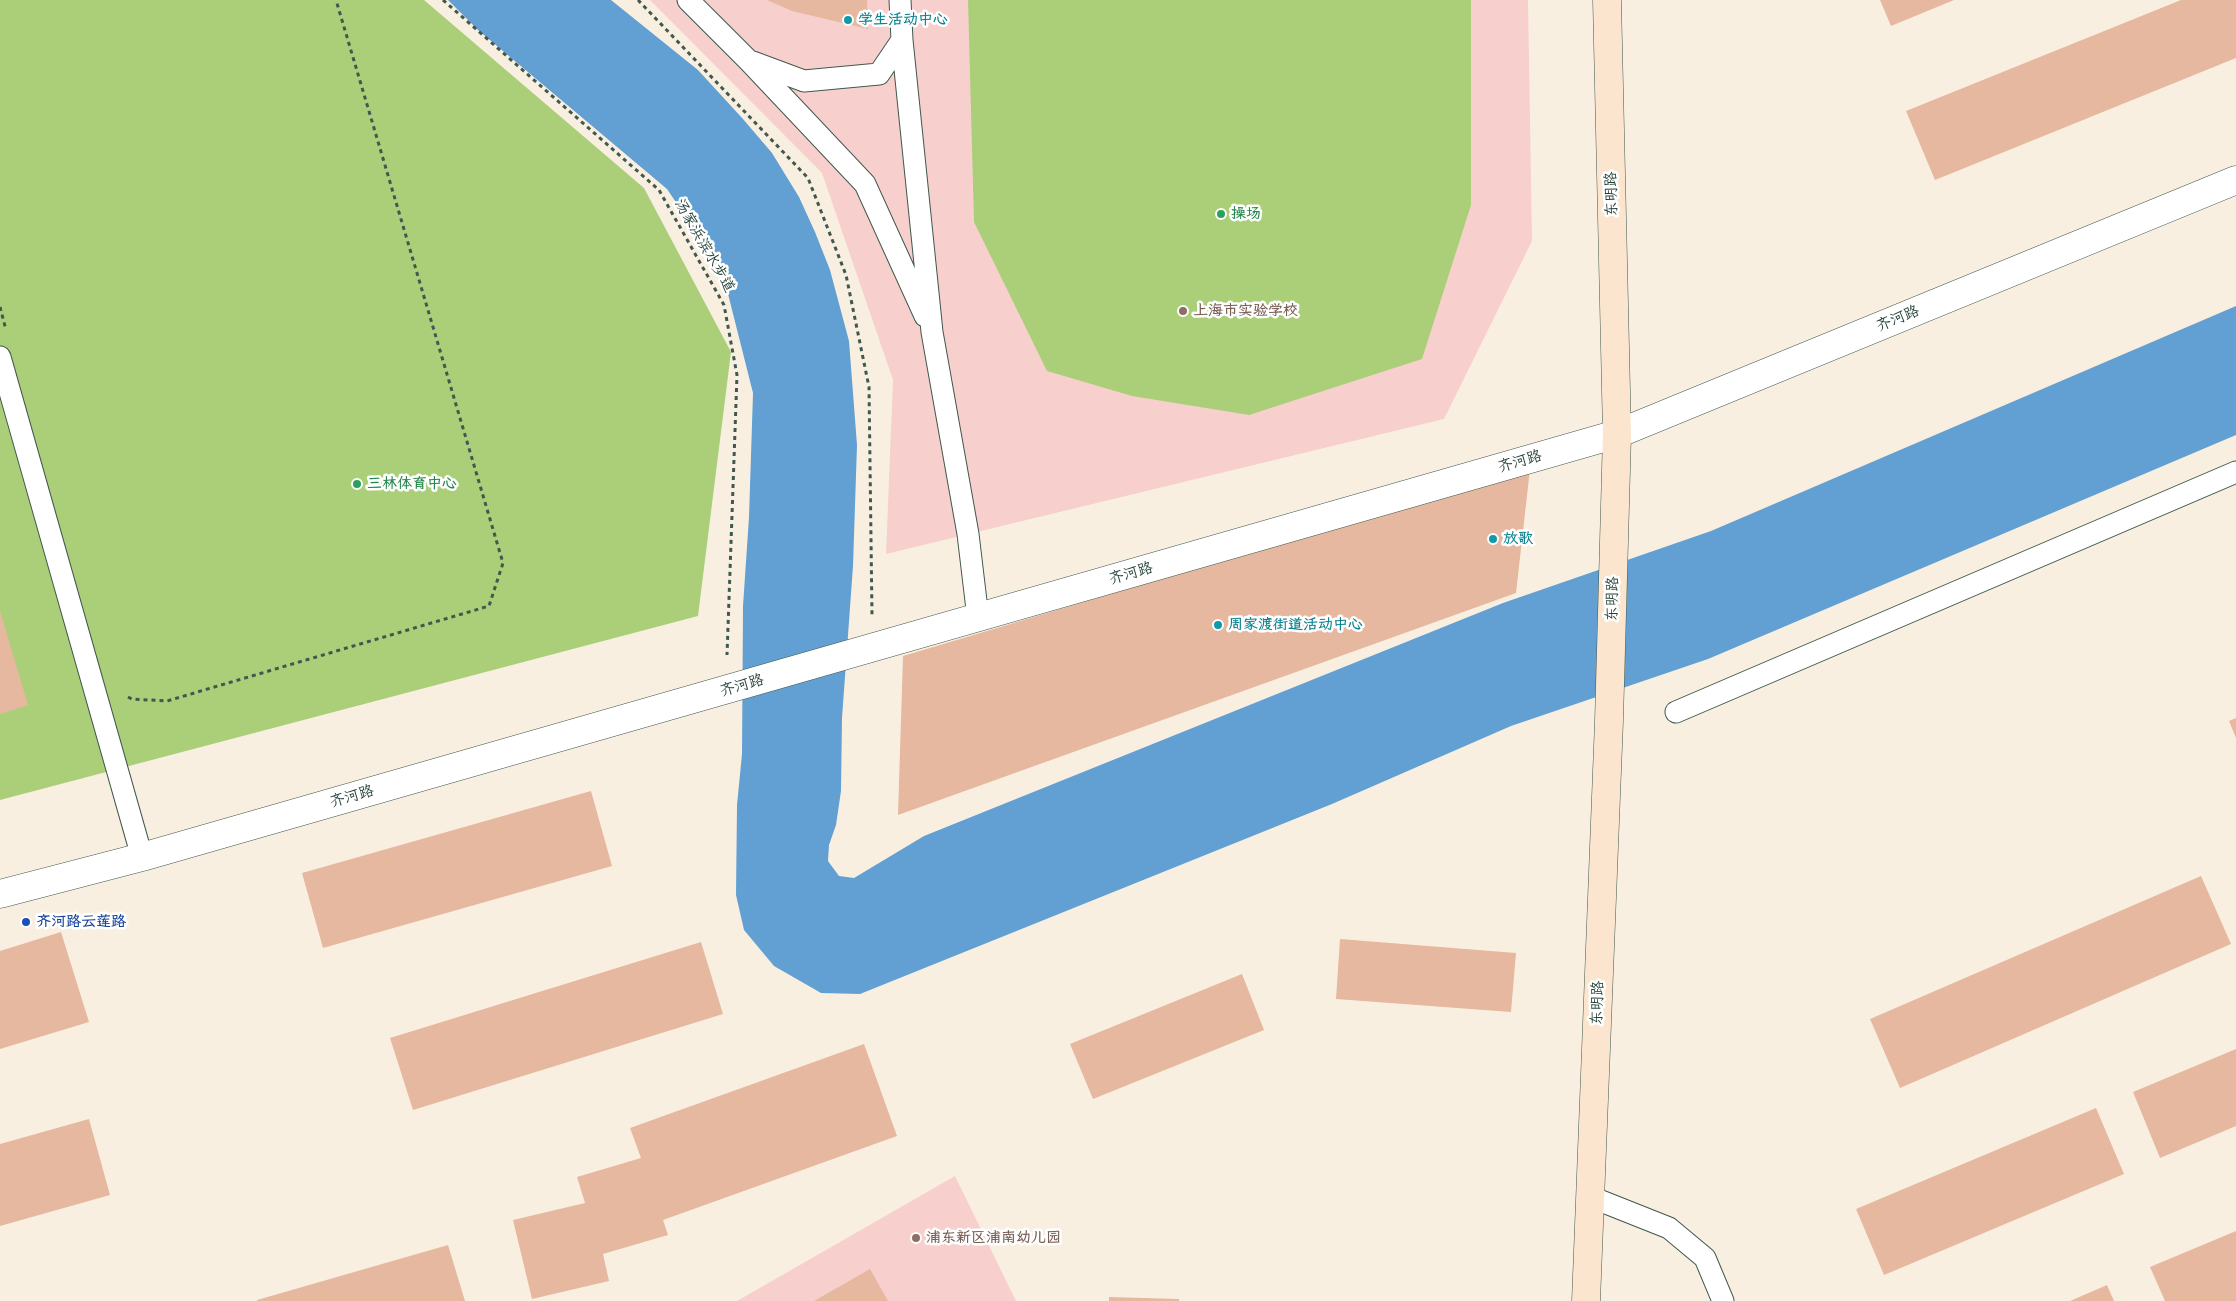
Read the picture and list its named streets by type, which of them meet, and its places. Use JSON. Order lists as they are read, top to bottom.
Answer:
{
  "streets": {
    "main road": ["东明路"],
    "street": ["齐河路"],
    "path": ["汤家浜滨水步道"]
  },
  "crossings": [
    ["东明路", "齐河路"],
    ["汤家浜滨水步道", "齐河路"]
  ],
  "places": [
    "学生活动中心",
    "操场",
    "上海市实验学校",
    "三林体育中心",
    "放歌",
    "周家渡街道活动中心",
    "齐河路云莲路",
    "浦东新区浦南幼儿园"
  ]
}
